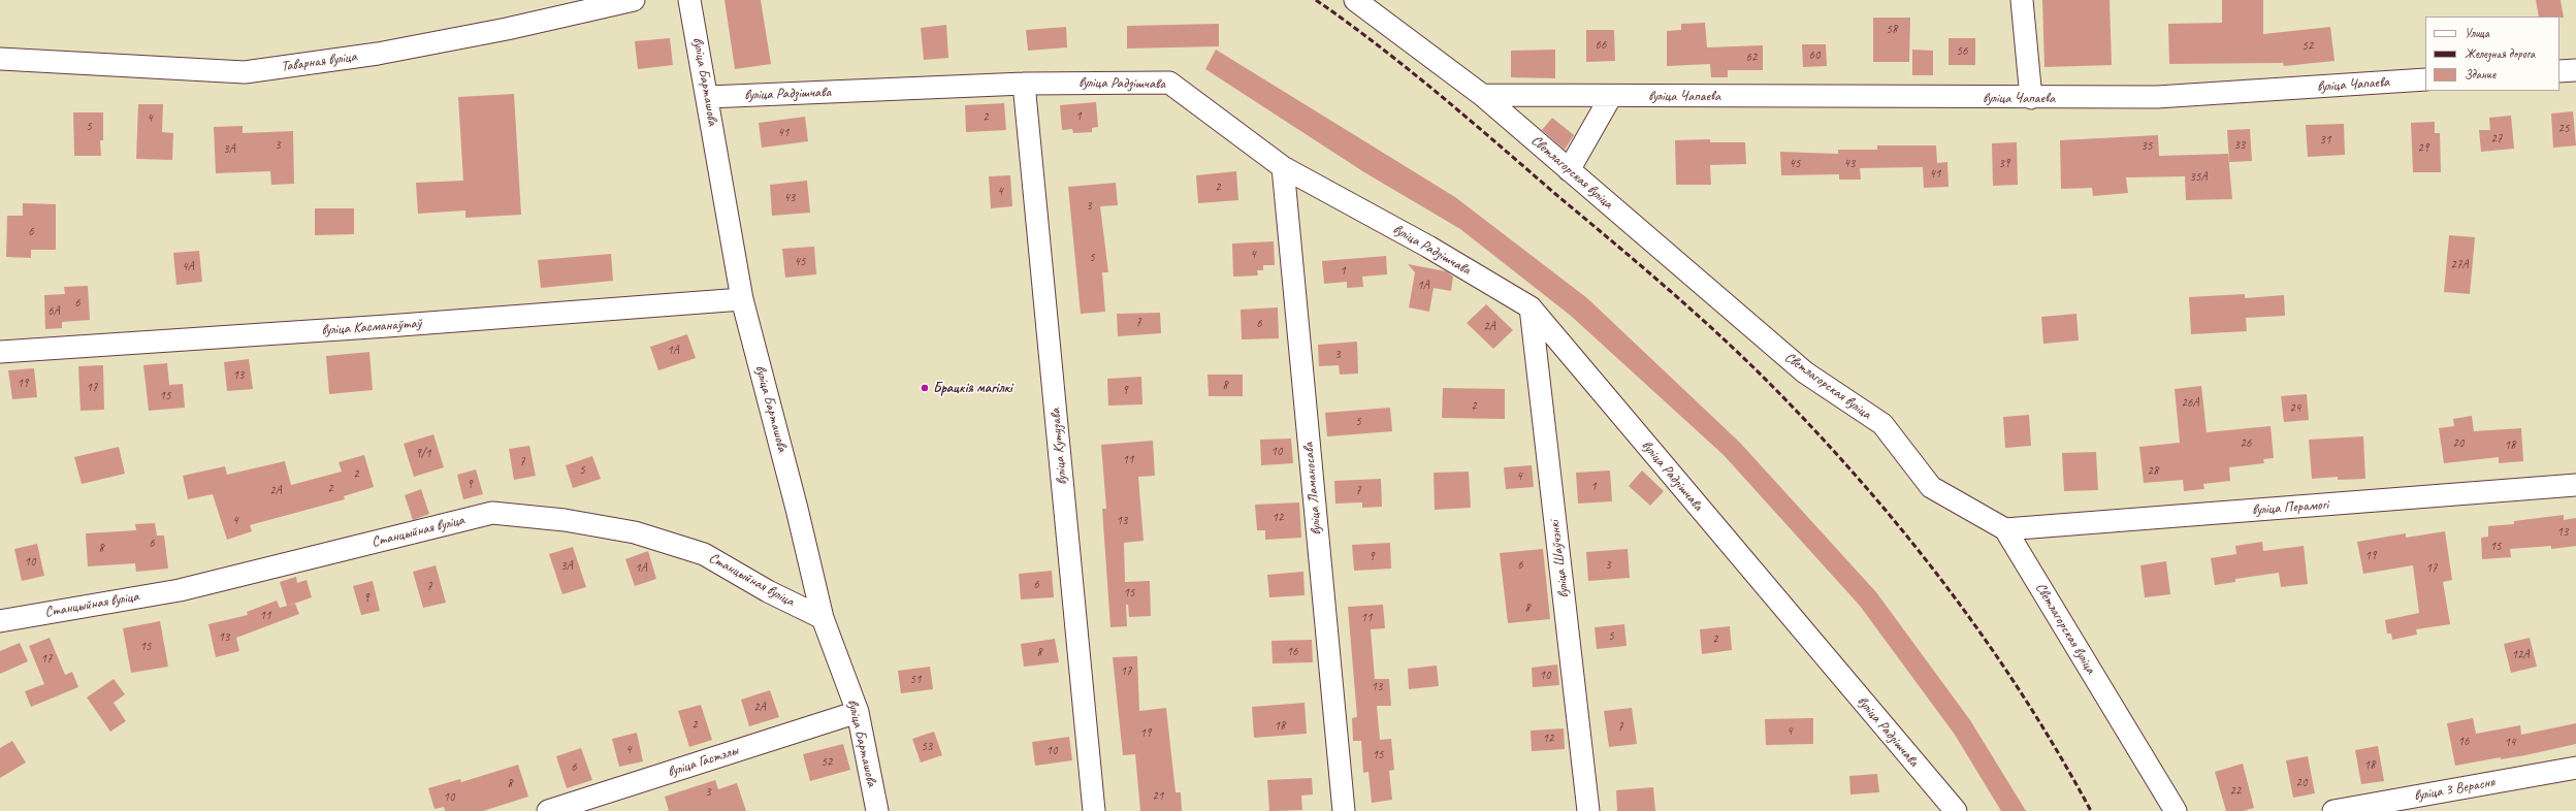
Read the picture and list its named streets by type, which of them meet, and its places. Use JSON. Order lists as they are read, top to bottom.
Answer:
{
  "streets": {
    "street": [
      "Таварная вуліца",
      "вуліца Барташова",
      "вуліца Радзішчава",
      "вуліца Чапаева",
      "Светлагорская вуліца",
      "вуліца Касманаўтаў",
      "вуліца Кутузава",
      "вуліца Ламаносава",
      "вуліца Перамогі",
      "Станцыйная вуліца",
      "вуліца Шаўчэнкі",
      "вуліца Гастэлы",
      "вуліца 3 Верасня"
    ]
  },
  "crossings": [
    ["вуліца Барташова", "вуліца Радзішчава"],
    ["вуліца Барташова", "вуліца Касманаўтаў"],
    ["вуліца Барташова", "Станцыйная вуліца"],
    ["вуліца Барташова", "вуліца Гастэлы"],
    ["вуліца Радзішчава", "вуліца Кутузава"],
    ["вуліца Радзішчава", "вуліца Ламаносава"],
    ["вуліца Радзішчава", "вуліца Шаўчэнкі"],
    ["вуліца Чапаева", "Светлагорская вуліца"],
    ["Светлагорская вуліца", "вуліца Перамогі"]
  ],
  "places": ["Брацкія магілкі"],
  "house_numbers": [
    "58",
    "66",
    "52",
    "56",
    "60",
    "62",
    "1",
    "2",
    "4",
    "5",
    "25",
    "41",
    "27",
    "31",
    "3",
    "33",
    "35",
    "29",
    "3А",
    "45",
    "43",
    "39",
    "41",
    "35А",
    "2",
    "4",
    "43",
    "3",
    "6",
    "4",
    "5",
    "45",
    "27А",
    "4А",
    "1",
    "1А",
    "6",
    "6А",
    "7",
    "6",
    "2А",
    "1А",
    "3",
    "13",
    "19",
    "8",
    "17",
    "9",
    "15",
    "26А",
    "2",
    "24",
    "5",
    "26",
    "20",
    "18",
    "10",
    "9/1",
    "11",
    "7",
    "5",
    "28",
    "2",
    "4",
    "9",
    "1",
    "2",
    "2А",
    "7",
    "12",
    "4",
    "13",
    "13",
    "6",
    "15",
    "8",
    "19",
    "9",
    "10",
    "6",
    "3",
    "3А",
    "1А",
    "17",
    "6",
    "7",
    "15",
    "9",
    "8",
    "11",
    "11",
    "5",
    "13",
    "2",
    "15",
    "16",
    "8",
    "12А",
    "17",
    "17",
    "10",
    "51",
    "13",
    "2А",
    "2",
    "18",
    "7",
    "4",
    "19",
    "12",
    "16",
    "14",
    "53",
    "4",
    "10",
    "15",
    "52",
    "18",
    "6",
    "20",
    "8",
    "22",
    "3",
    "21",
    "10"
  ],
  "legend": ["Улица", "Железная дорога", "Здание"]
}
